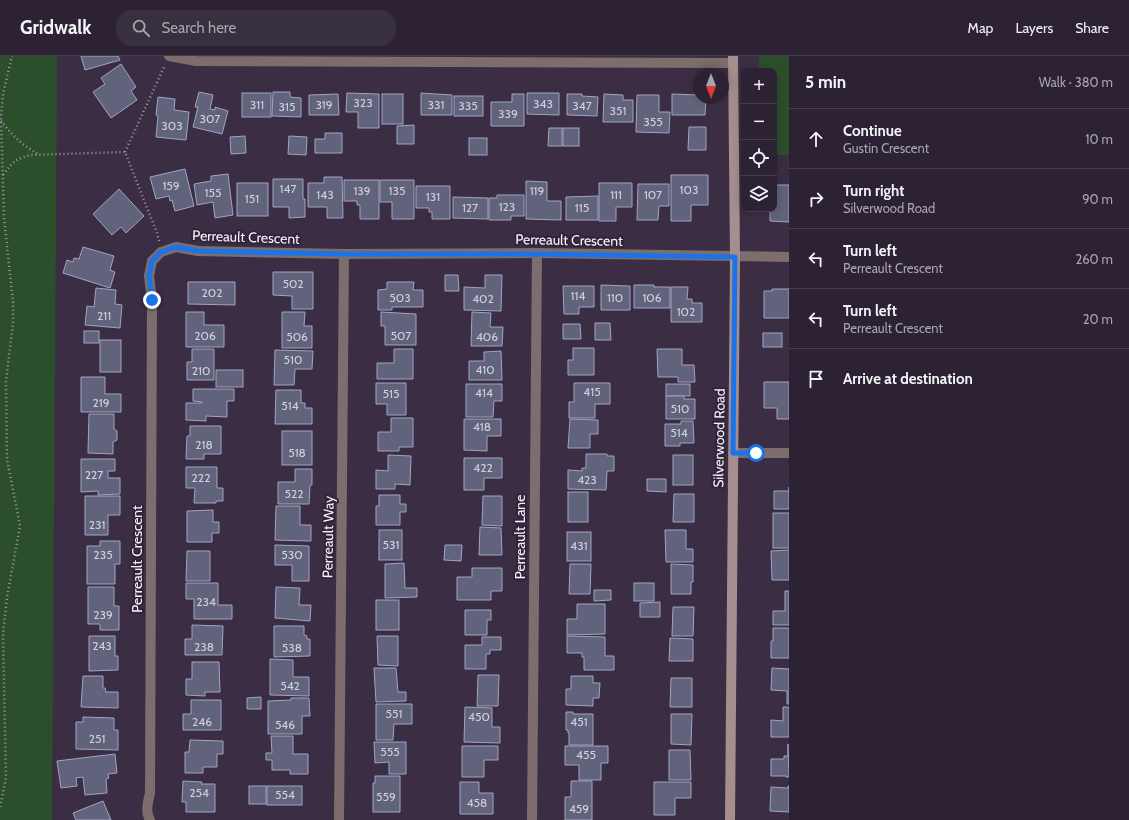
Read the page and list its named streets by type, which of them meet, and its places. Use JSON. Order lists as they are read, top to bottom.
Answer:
{
  "streets": {
    "street": [
      "Perreault Crescent",
      "Silverwood Road",
      "Perreault Way",
      "Perreault Lane"
    ]
  },
  "crossings": [
    ["Perreault Crescent", "Silverwood Road"],
    ["Perreault Crescent", "Perreault Way"],
    ["Perreault Crescent", "Perreault Lane"]
  ],
  "house_numbers": [
    "323",
    "343",
    "311",
    "319",
    "331",
    "335",
    "347",
    "315",
    "351",
    "339",
    "307",
    "355",
    "303",
    "159",
    "147",
    "103",
    "139",
    "135",
    "119",
    "155",
    "143",
    "111",
    "107",
    "131",
    "151",
    "123",
    "127",
    "115",
    "502",
    "202",
    "114",
    "503",
    "110",
    "106",
    "402",
    "102",
    "211",
    "206",
    "507",
    "506",
    "406",
    "510",
    "410",
    "210",
    "415",
    "414",
    "515",
    "219",
    "514",
    "510",
    "418",
    "514",
    "218",
    "518",
    "422",
    "227",
    "222",
    "423",
    "522",
    "231",
    "531",
    "431",
    "235",
    "530",
    "234",
    "239",
    "243",
    "238",
    "538",
    "542",
    "551",
    "450",
    "246",
    "451",
    "546",
    "251",
    "555",
    "455",
    "254",
    "554",
    "559",
    "458",
    "459"
  ],
  "north": "bottom",
  "page": {
    "header": "Gridwalk",
    "search": "Search here",
    "nav": ["Map", "Layers", "Share"],
    "heading": ["5 min", "Walk · 380 m"],
    "map_buttons": ["+", "−"],
    "list": [
      ["Continue", "Gustin Crescent", "10 m"],
      ["Turn right", "Silverwood Road", "90 m"],
      ["Turn left", "Perreault Crescent", "260 m"],
      ["Turn left", "Perreault Crescent", "20 m"],
      "Arrive at destination"
    ]
  }
}
